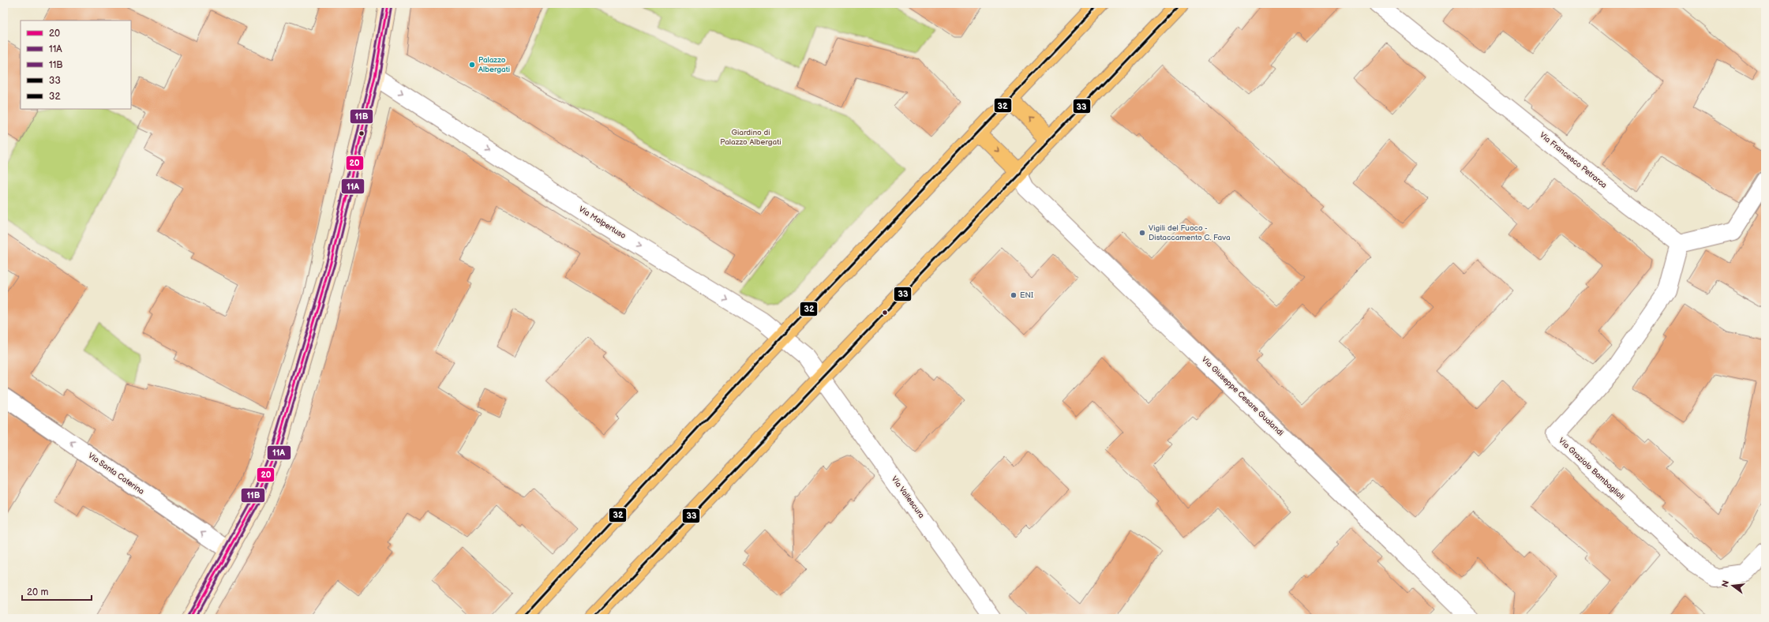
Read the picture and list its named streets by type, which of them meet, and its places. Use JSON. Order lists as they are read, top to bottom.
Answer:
{
  "streets": {
    "street": [
      "Via Francesco Petrarca",
      "Via Malpertuso",
      "Via Giuseppe Cesare Gualandi",
      "Via Graziolo Bambaglioli",
      "Via Santa Caterina",
      "Via Vallescura"
    ]
  },
  "crossings": [
    ["Via Francesco Petrarca", "Via Graziolo Bambaglioli"],
    ["Via Malpertuso", "Via Vallescura"]
  ],
  "one_way": ["Via Malpertuso", "Via Santa Caterina"],
  "parks": ["Giardino di Palazzo Albergati"],
  "places": ["Palazzo Albergati", "Vigili del Fuoco - Distaccamento C. Fava", "ENI"],
  "lines": [
    "transit line 20",
    "transit line 11B",
    "transit line 33",
    "transit line 32",
    "transit line 11A"
  ],
  "legend": [
    "20",
    "11A",
    "11B",
    "33",
    "32"
  ],
  "scale_bar": "20 m",
  "north": "left"
}
